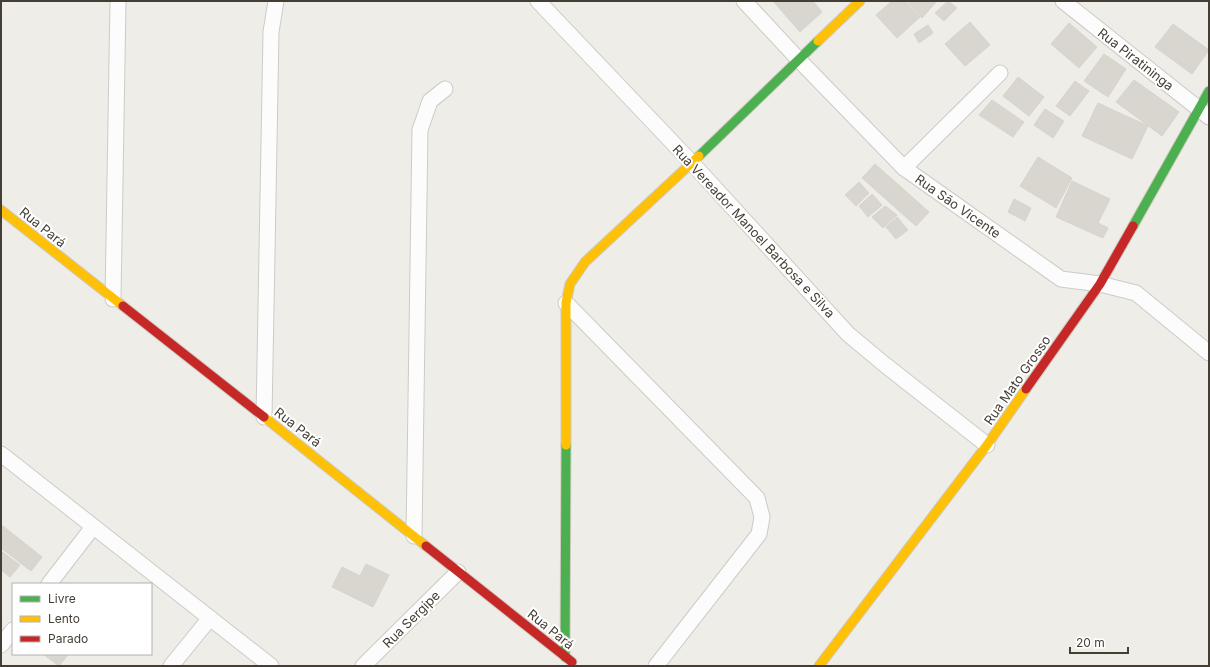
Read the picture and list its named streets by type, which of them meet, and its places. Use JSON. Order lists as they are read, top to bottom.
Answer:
{
  "streets": {
    "street": [
      "Rua Piratininga",
      "Rua São Vicente",
      "Rua Pará",
      "Rua Vereador Manoel Barbosa e Silva",
      "Rua Mato Grosso",
      "Rua Sergipe"
    ]
  },
  "crossings": [
    ["Rua Piratininga", "Rua Mato Grosso"],
    ["Rua São Vicente", "Rua Mato Grosso"],
    ["Rua Pará", "Rua Sergipe"],
    ["Rua Vereador Manoel Barbosa e Silva", "Rua Mato Grosso"]
  ],
  "legend": ["Livre", "Lento", "Parado"],
  "scale_bar": "20 m"
}
